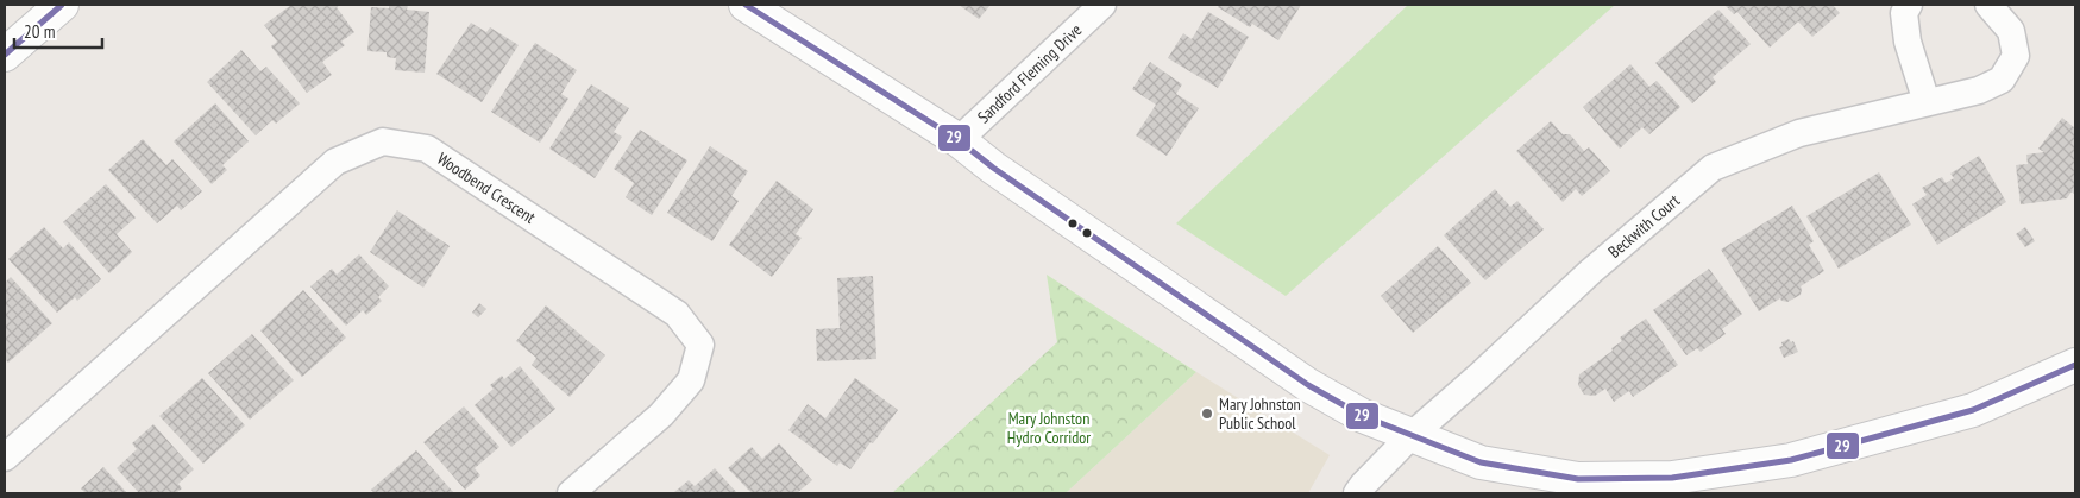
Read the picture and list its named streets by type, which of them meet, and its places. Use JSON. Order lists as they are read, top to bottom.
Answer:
{
  "streets": {
    "street": ["Sandford Fleming Drive", "Woodbend Crescent", "Beckwith Court"]
  },
  "parks": ["Mary Johnston Hydro Corridor"],
  "places": ["Mary Johnston Public School"],
  "lines": ["transit line 29"],
  "scale_bar": "20 m"
}
